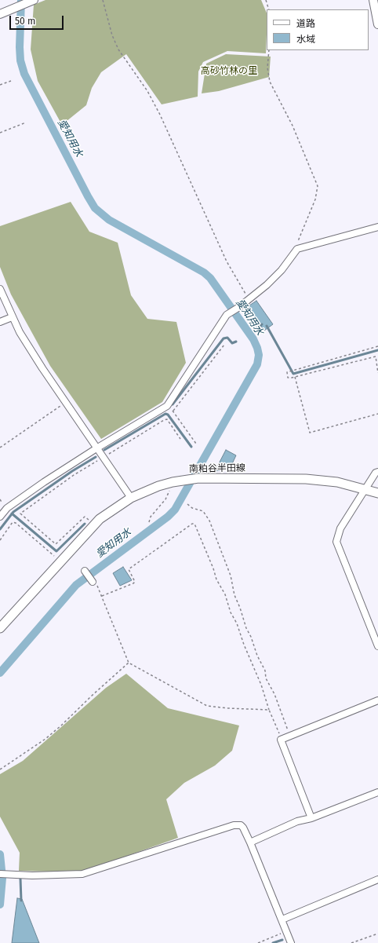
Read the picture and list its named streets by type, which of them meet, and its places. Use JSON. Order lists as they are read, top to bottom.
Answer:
{
  "streets": {
    "main road": ["南粕谷半田線"]
  },
  "water": ["愛知用水"],
  "parks": ["高砂竹林の里"],
  "legend": ["道路", "水域"],
  "scale_bar": "50 m"
}
